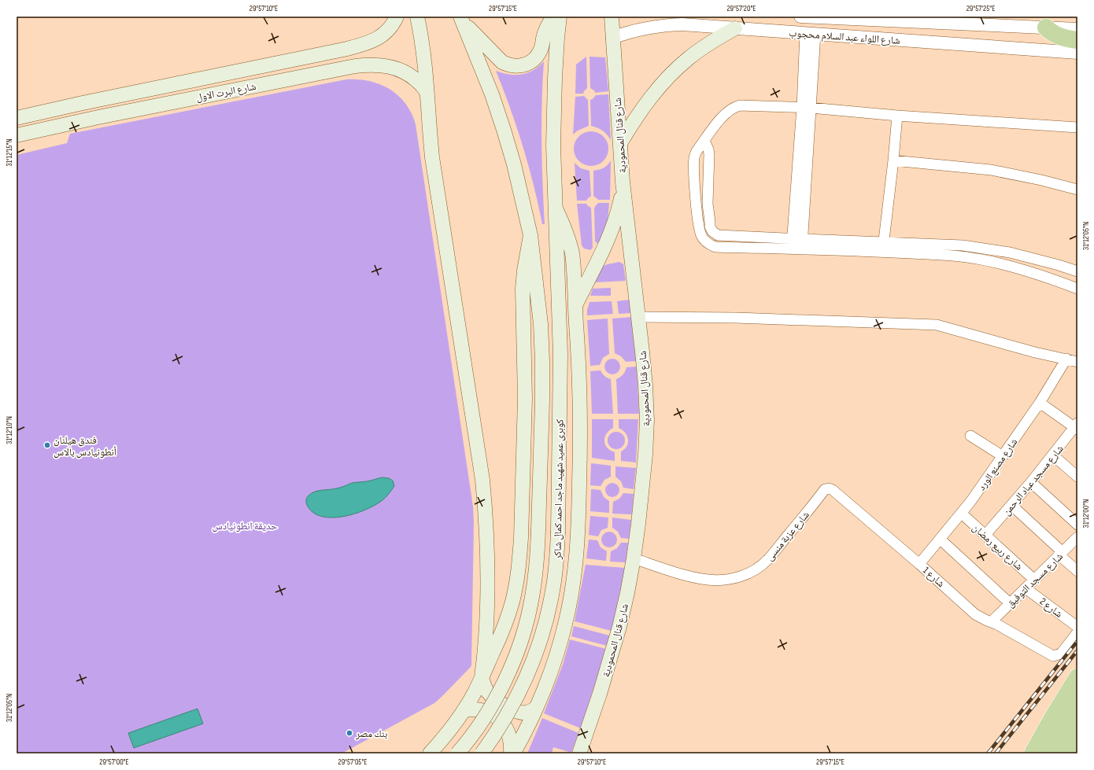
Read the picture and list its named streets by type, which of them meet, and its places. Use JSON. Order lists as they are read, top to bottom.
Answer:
{
  "streets": {
    "main road": ["شارع البرت الاول", "شارع قنال المحمودية", "كوبرى عميد شهيد ماجد احمد كمال شاكر"],
    "street": [
      "شارع اللواء عبد السلام محجوب",
      "شارع مصنع الورد",
      "شارع مسجد عباد الرحمن",
      "شارع عزبة منسى",
      "شارع ربيع رمضان",
      "شارع 1",
      "شارع مسجد التوفيق",
      "شارع 2"
    ]
  },
  "crossings": [
    ["شارع اللواء عبد السلام محجوب", "شارع قنال المحمودية"],
    ["شارع قنال المحمودية", "شارع عزبة منسى"],
    ["شارع مصنع الورد", "شارع ربيع رمضان"],
    ["شارع مصنع الورد", "شارع 1"],
    ["شارع مسجد عباد الرحمن", "شارع ربيع رمضان"],
    ["شارع عزبة منسى", "شارع 1"],
    ["شارع ربيع رمضان", "شارع مسجد التوفيق"],
    ["شارع 1", "شارع مسجد التوفيق"],
    ["شارع مسجد التوفيق", "شارع 2"]
  ],
  "parks": ["حديقة انطونيادس"],
  "places": ["فندق هيلنان أنطونيادس بالاس", "بنك مصر"],
  "coordinates": [
    "29°57'10\"E",
    "29°57'15\"E",
    "29°57'20\"E",
    "29°57'25\"E",
    "31°12'15\"N",
    "31°12'05\"N",
    "31°12'10\"N",
    "31°12'00\"N",
    "29°57'00\"E",
    "29°57'05\"E"
  ]
}
